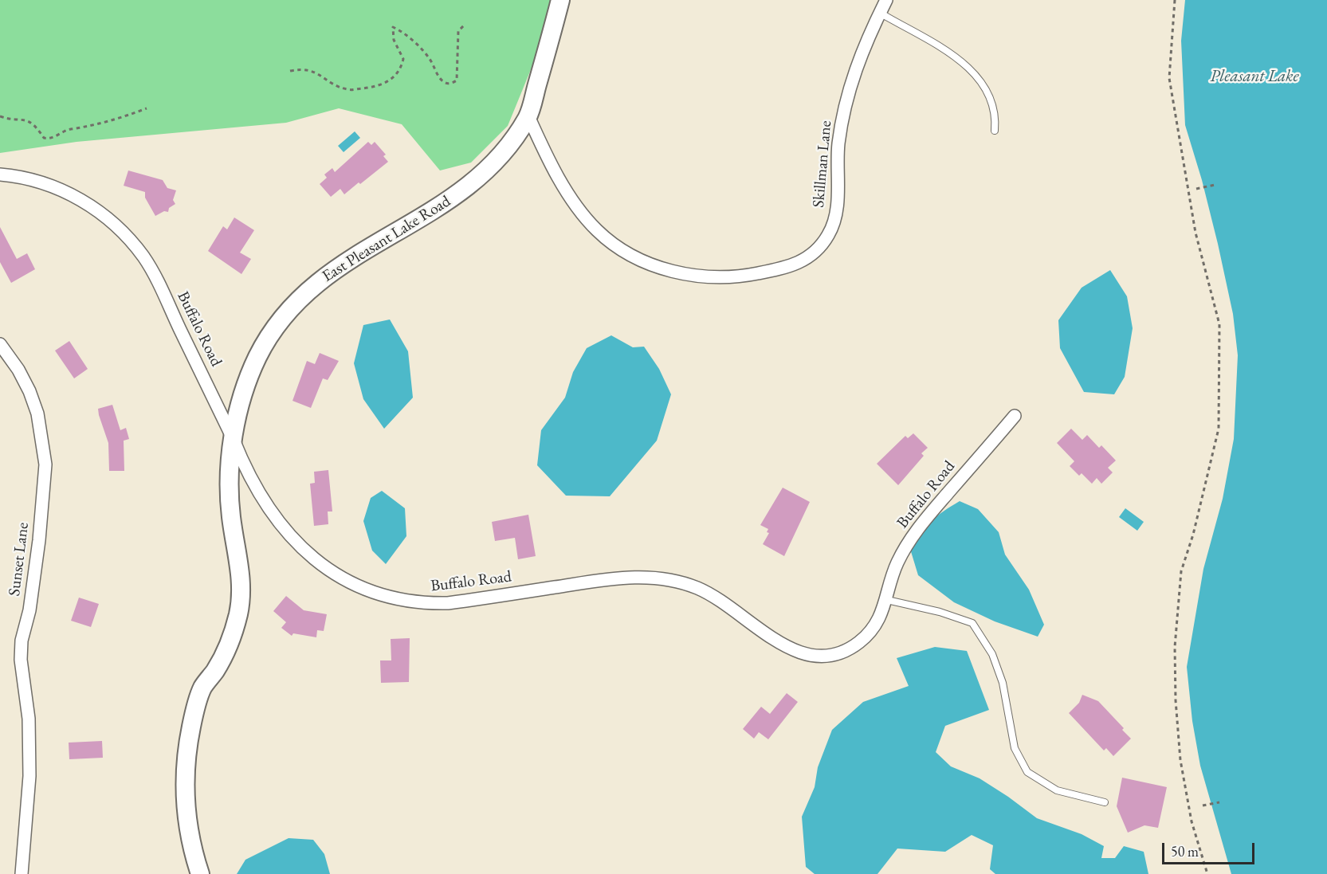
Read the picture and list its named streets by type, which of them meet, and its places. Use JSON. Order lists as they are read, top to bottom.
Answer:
{
  "streets": {
    "street": [
      "Skillman Lane",
      "East Pleasant Lake Road",
      "Buffalo Road",
      "Sunset Lane"
    ]
  },
  "crossings": [
    ["Skillman Lane", "East Pleasant Lake Road"],
    ["East Pleasant Lake Road", "Buffalo Road"]
  ],
  "water": ["Pleasant Lake"],
  "scale_bar": "50 m"
}
